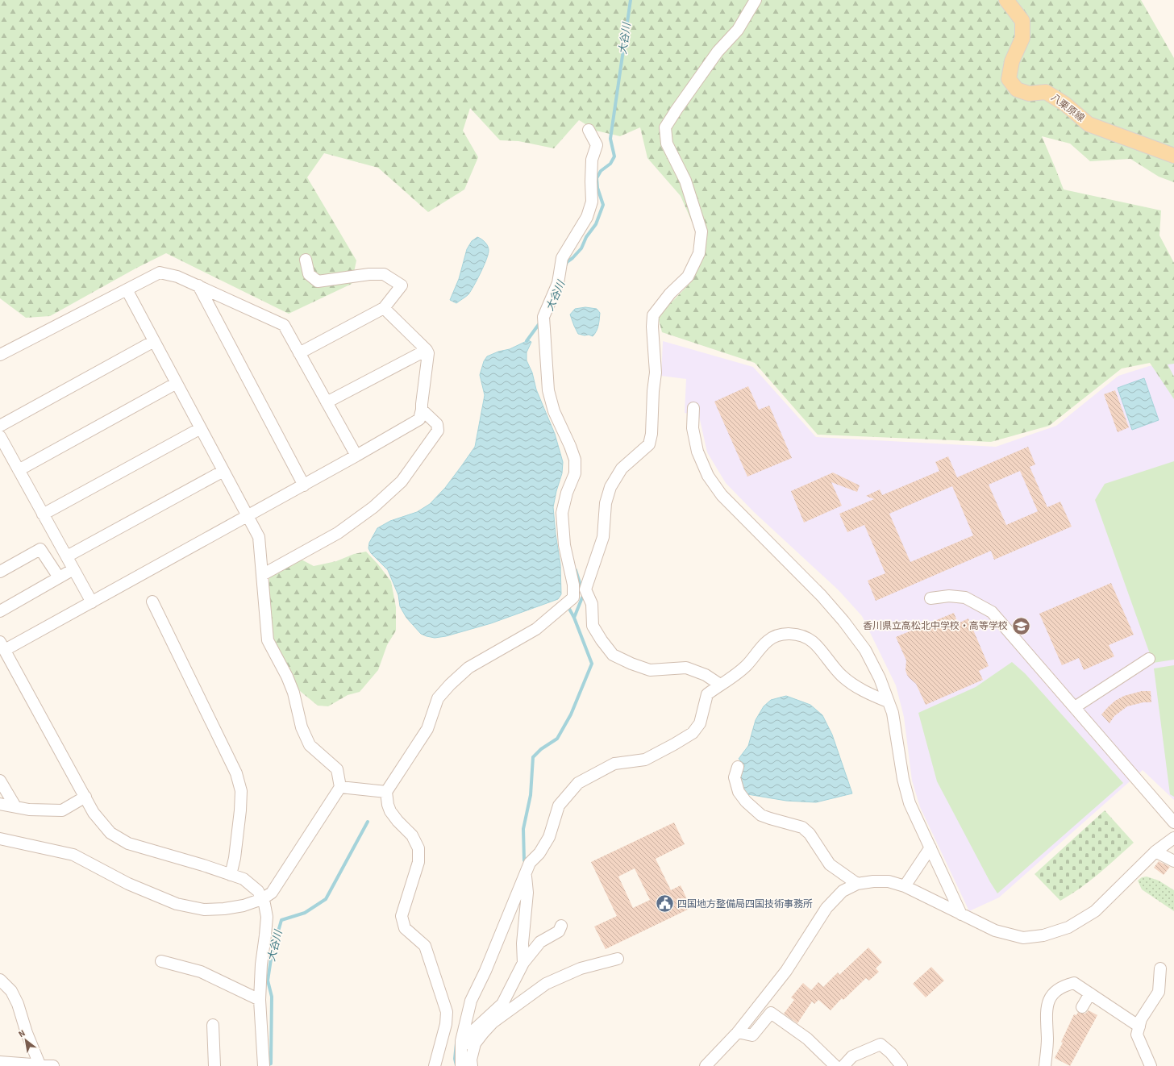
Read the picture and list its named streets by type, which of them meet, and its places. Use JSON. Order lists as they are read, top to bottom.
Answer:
{
  "streets": {
    "main road": ["八栗原線"]
  },
  "water": ["大谷川"],
  "places": {
    "school or university": ["香川県立高松北中学校・高等学校"],
    "public building": ["四国地方整備局四国技術事務所"]
  },
  "north": "top left"
}
